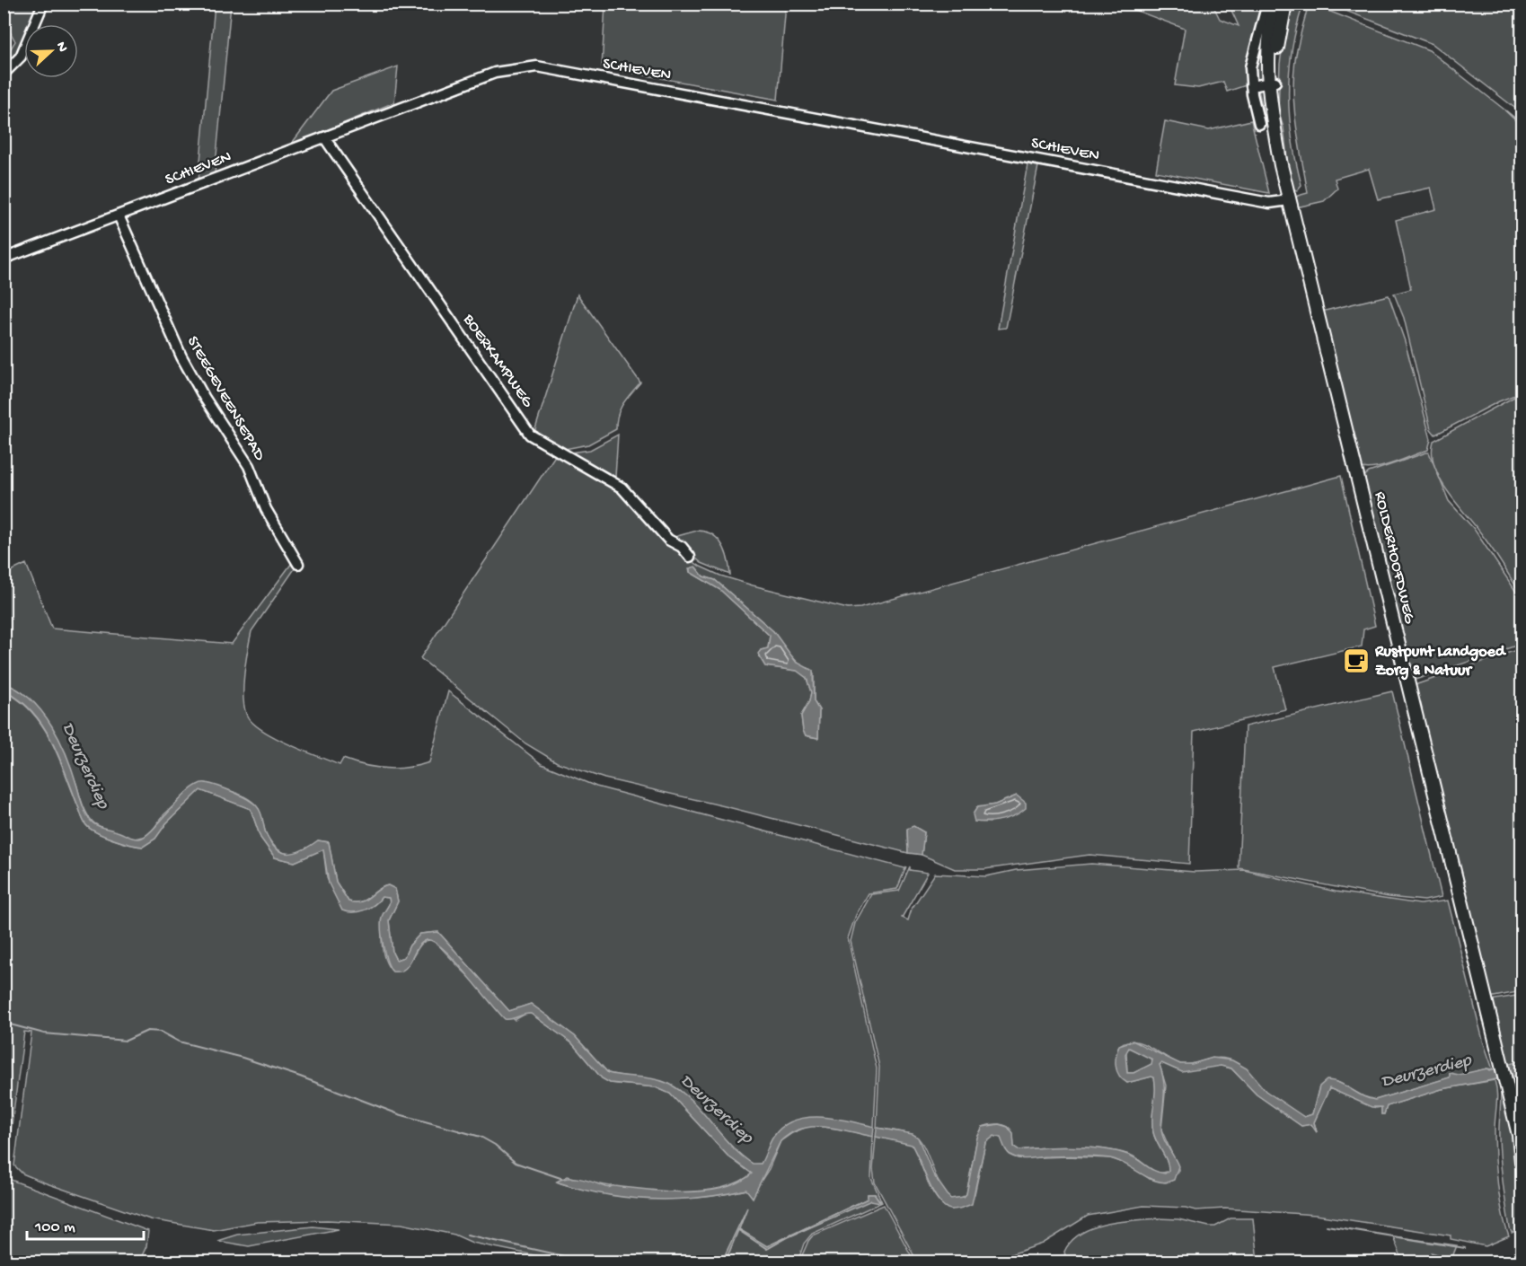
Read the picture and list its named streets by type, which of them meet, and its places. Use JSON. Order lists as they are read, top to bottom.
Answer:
{
  "streets": {
    "main road": ["ROLDERHOOFDWEG"],
    "street": ["SCHIEVEN", "BOERKAMPWEG", "STEEGEVEENSEPAD"]
  },
  "crossings": [
    ["SCHIEVEN", "BOERKAMPWEG"],
    ["SCHIEVEN", "STEEGEVEENSEPAD"],
    ["SCHIEVEN", "ROLDERHOOFDWEG"]
  ],
  "water": ["Deurzerdiep"],
  "places": {
    "cafe": ["Rustpunt Landgoed Zorg & Natuur"]
  },
  "scale_bar": "100 m",
  "north": "right"
}
